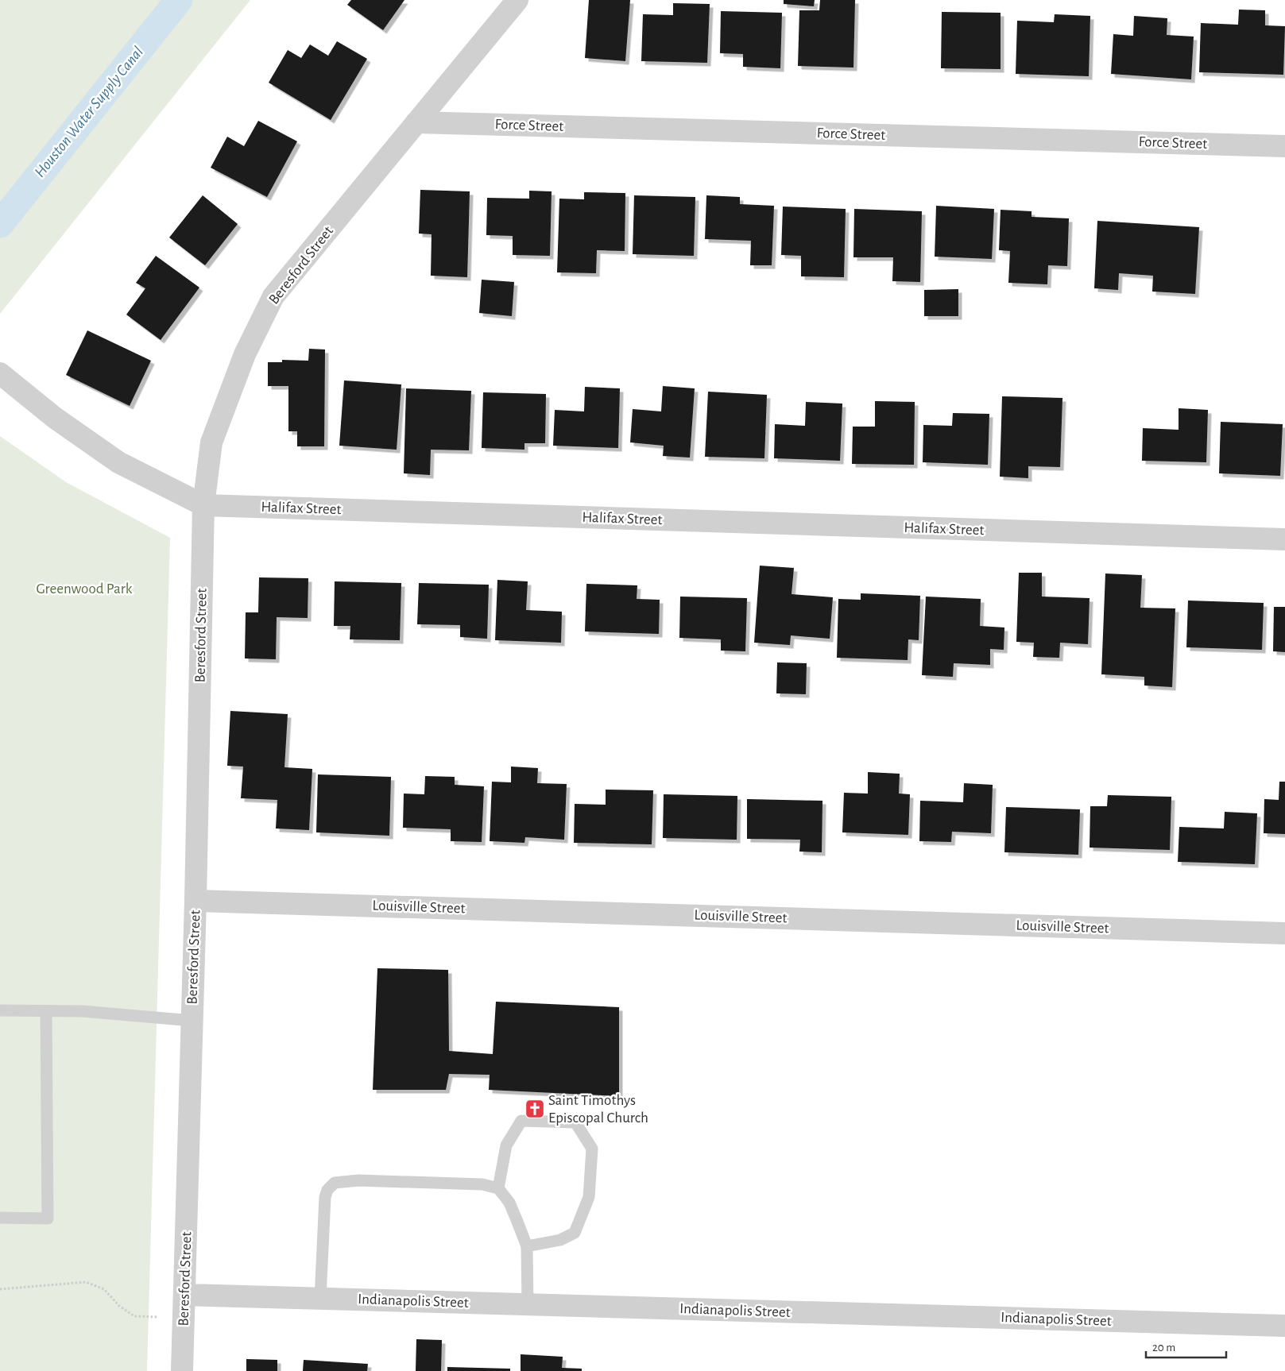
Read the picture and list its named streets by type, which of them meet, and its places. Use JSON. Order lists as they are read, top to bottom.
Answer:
{
  "streets": {
    "street": [
      "Force Street",
      "Beresford Street",
      "Halifax Street",
      "Louisville Street",
      "Indianapolis Street"
    ]
  },
  "crossings": [
    ["Force Street", "Beresford Street"],
    ["Beresford Street", "Halifax Street"],
    ["Beresford Street", "Louisville Street"],
    ["Beresford Street", "Indianapolis Street"]
  ],
  "water": ["Houston Water Supply Canal"],
  "parks": ["Greenwood Park"],
  "places": {
    "church": ["Saint Timothys Episcopal Church"]
  },
  "scale_bar": "20 m"
}
